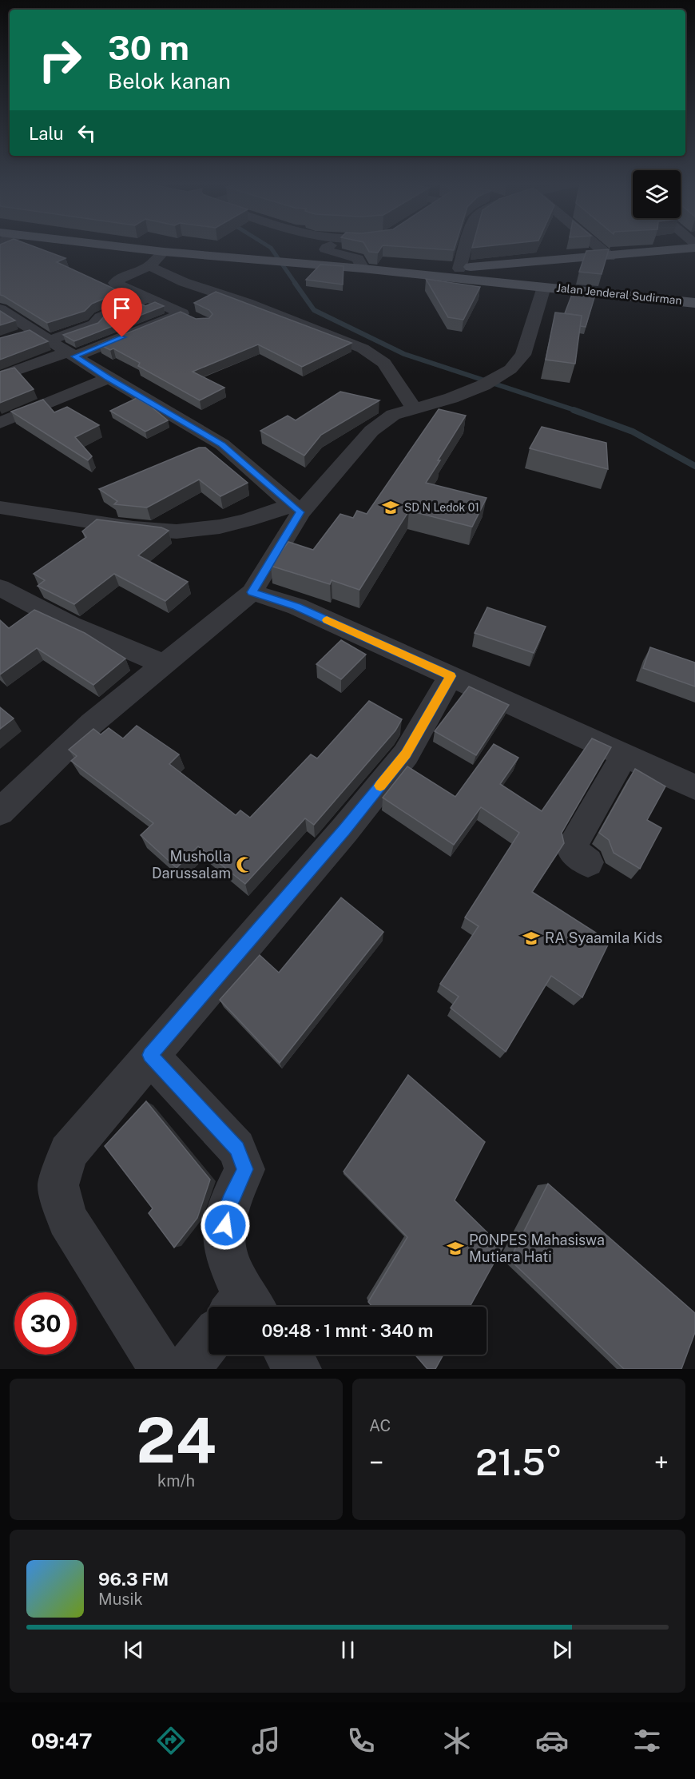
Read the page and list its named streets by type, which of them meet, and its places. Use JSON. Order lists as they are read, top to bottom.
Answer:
{
  "streets": {
    "main road": ["Jalan Jenderal Sudirman"]
  },
  "places": {
    "school or university": ["SD N Ledok 01", "RA Syaamila Kids", "PONPES Mahasiswa Mutiara Hati"],
    "mosque": ["Musholla Darussalam"]
  },
  "page": {
    "turn": ["30 m", "Belok kanan"],
    "then": "Lalu",
    "limit": "30",
    "trip": "09:48 · 1 mnt · 340 m",
    "tile": [
      ["24", "km/h"],
      "AC"
    ],
    "heat": ["−", "21.5°", "+"],
    "song": ["96.3 FM", "Musik"],
    "tabs": "09:47"
  }
}
